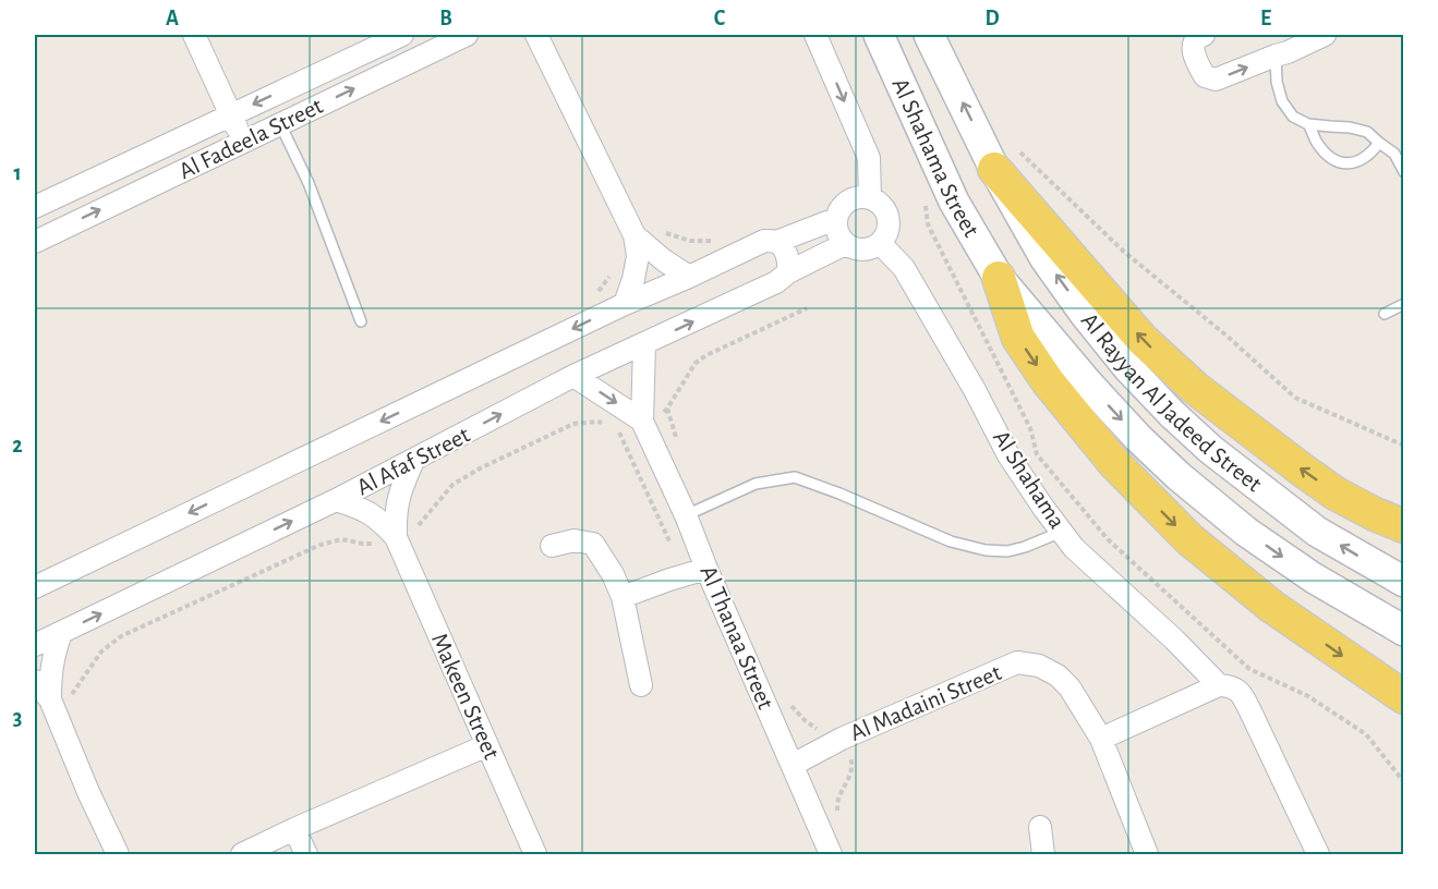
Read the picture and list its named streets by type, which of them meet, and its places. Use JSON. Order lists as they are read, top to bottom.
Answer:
{
  "streets": {
    "main road": ["Al Shahama Street", "Al Rayyan Al Jadeed Street"],
    "street": [
      "Al Fadeela Street",
      "Al Afaf Street",
      "Al Shahama",
      "Al Thanaa Street",
      "Makeen Street",
      "Al Madaini Street"
    ]
  },
  "crossings": [
    ["Al Shahama Street", "Al Rayyan Al Jadeed Street"],
    ["Al Afaf Street", "Al Shahama"],
    ["Al Afaf Street", "Al Thanaa Street"],
    ["Al Afaf Street", "Makeen Street"],
    ["Al Thanaa Street", "Al Madaini Street"]
  ],
  "grid": {
    "columns": [
      "A",
      "B",
      "C",
      "D",
      "E"
    ],
    "rows": ["1", "2", "3"]
  }
}
